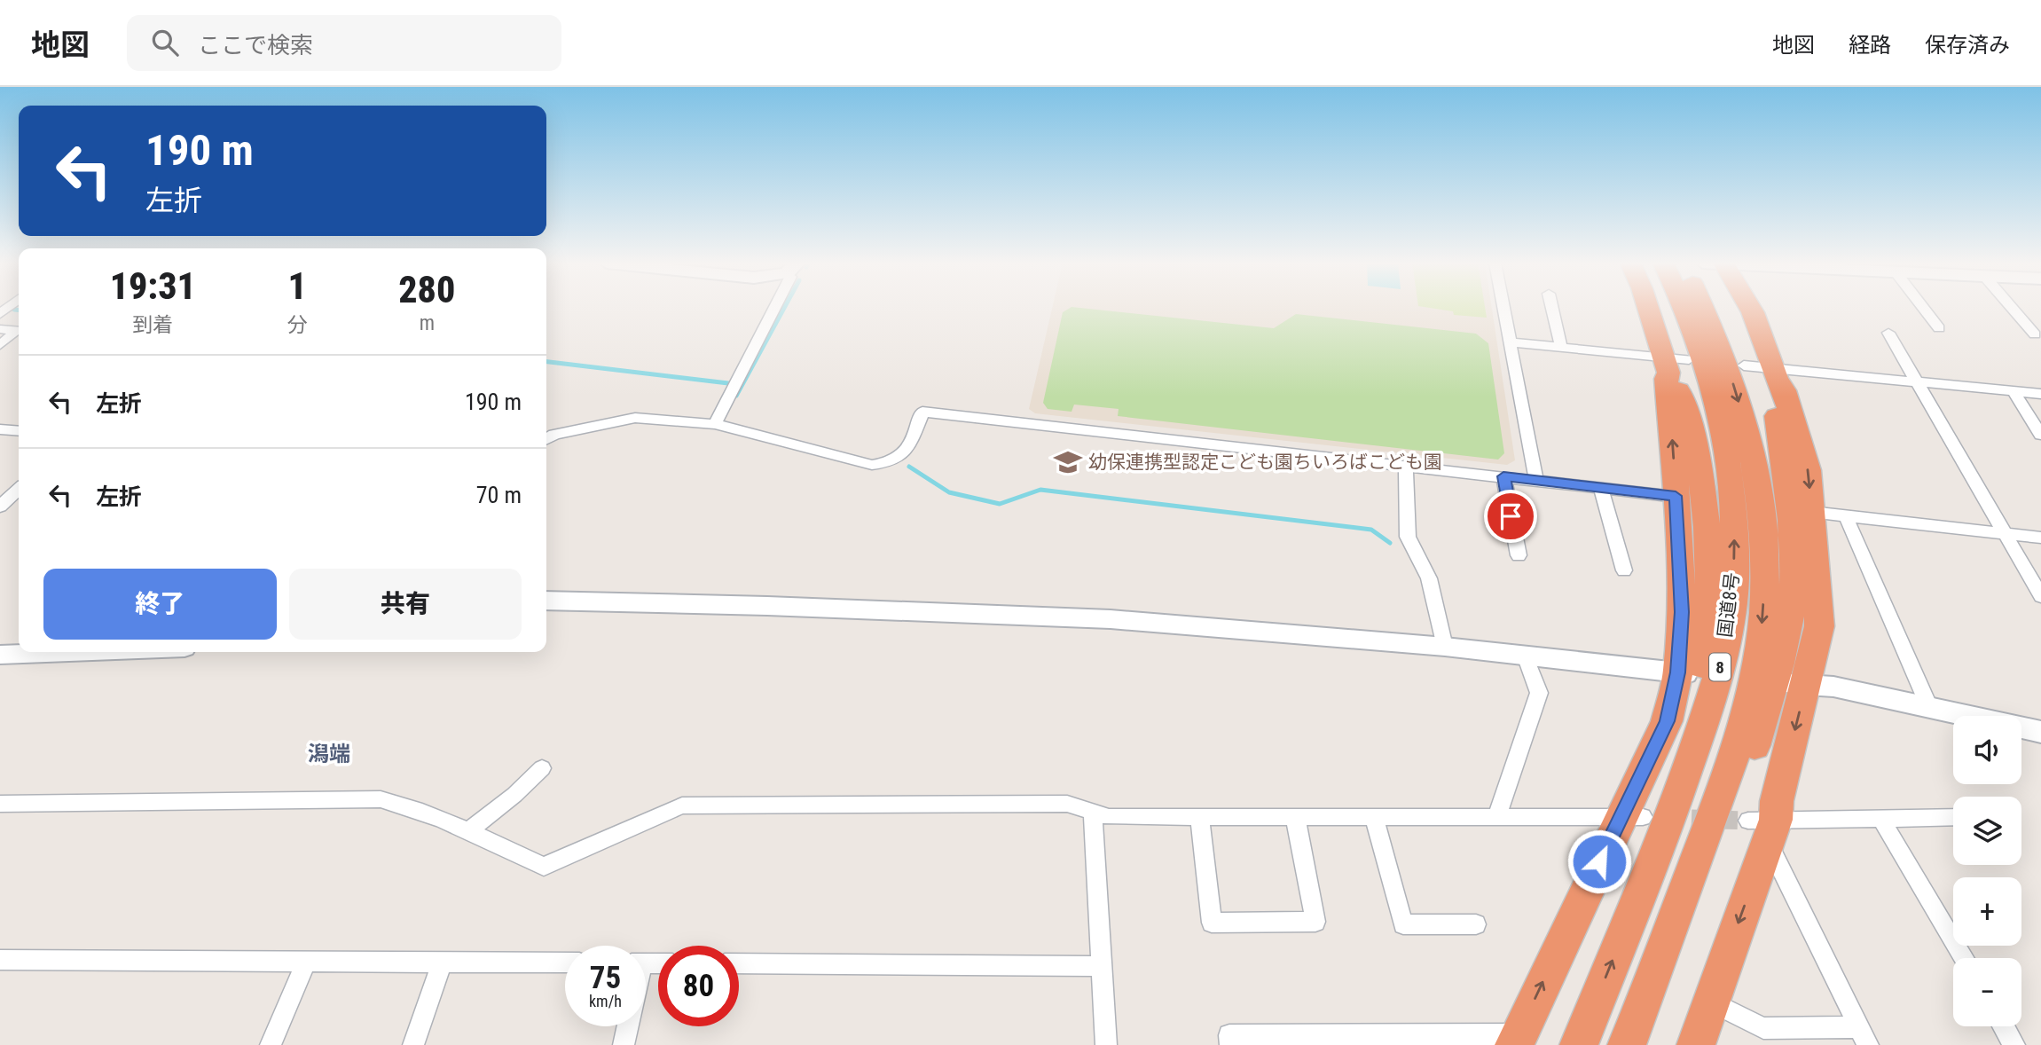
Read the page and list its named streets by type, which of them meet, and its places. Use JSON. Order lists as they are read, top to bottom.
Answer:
{
  "streets": {
    "highway": ["国道8号", "8"]
  },
  "crossings": [
    ["国道8号", "8"]
  ],
  "districts": ["潟端"],
  "places": {
    "school or university": ["幼保連携型認定こども園ちいろばこども園"]
  },
  "page": {
    "header": "地図",
    "search": "ここで検索",
    "nav": ["地図", "経路", "保存済み"],
    "turn": ["190 m", "左折"],
    "eta": [
      "19:31",
      "到着",
      "1",
      "分",
      "280",
      "m"
    ],
    "list": [
      {
        "name": "左折",
        "value": "190 m"
      },
      {
        "name": "左折",
        "value": "70 m"
      }
    ],
    "buttons": ["終了", "共有"],
    "map_buttons": ["+", "−"],
    "speed": "75 km/h",
    "limit": "80"
  }
}
